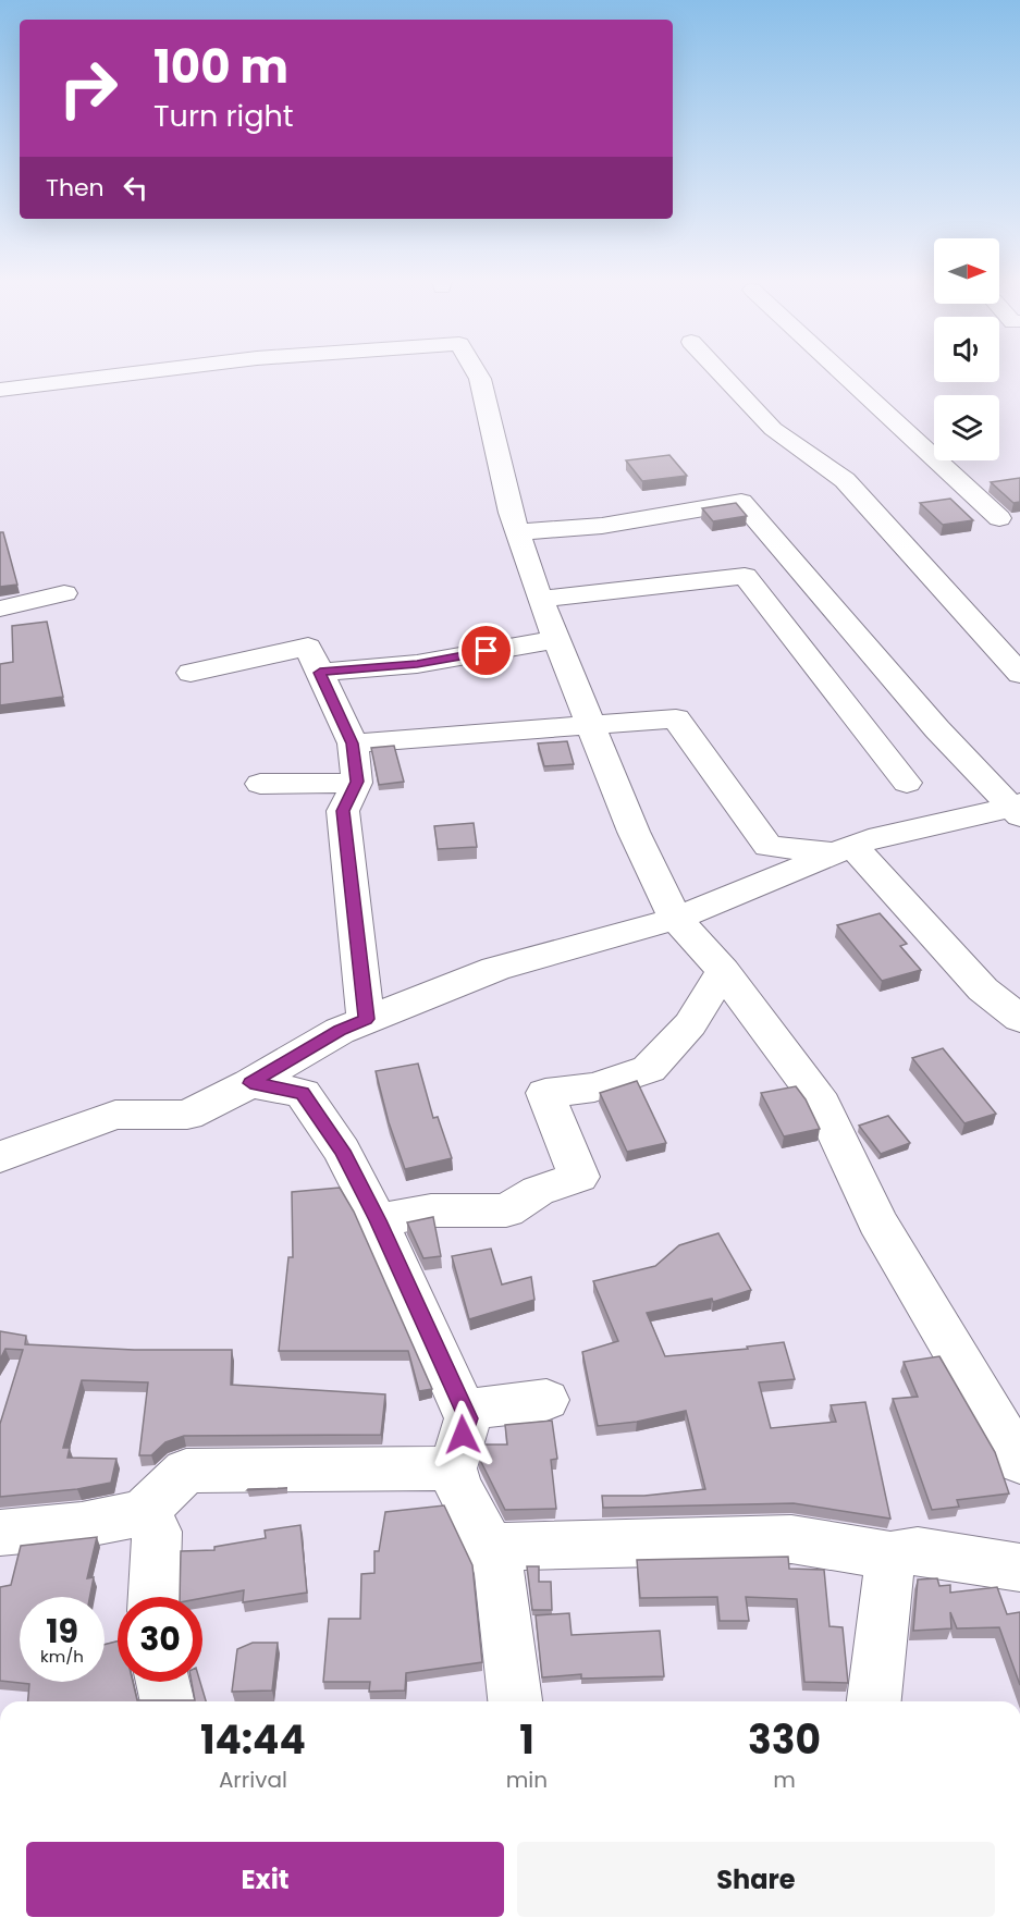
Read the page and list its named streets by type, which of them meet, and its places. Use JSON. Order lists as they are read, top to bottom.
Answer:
{
  "north": "right",
  "page": {
    "turn": ["100 m", "Turn right"],
    "then": "Then",
    "speed": "19 km/h",
    "limit": "30",
    "eta": [
      "14:44",
      "Arrival",
      "1",
      "min",
      "330",
      "m"
    ],
    "buttons": ["Exit", "Share"]
  }
}
